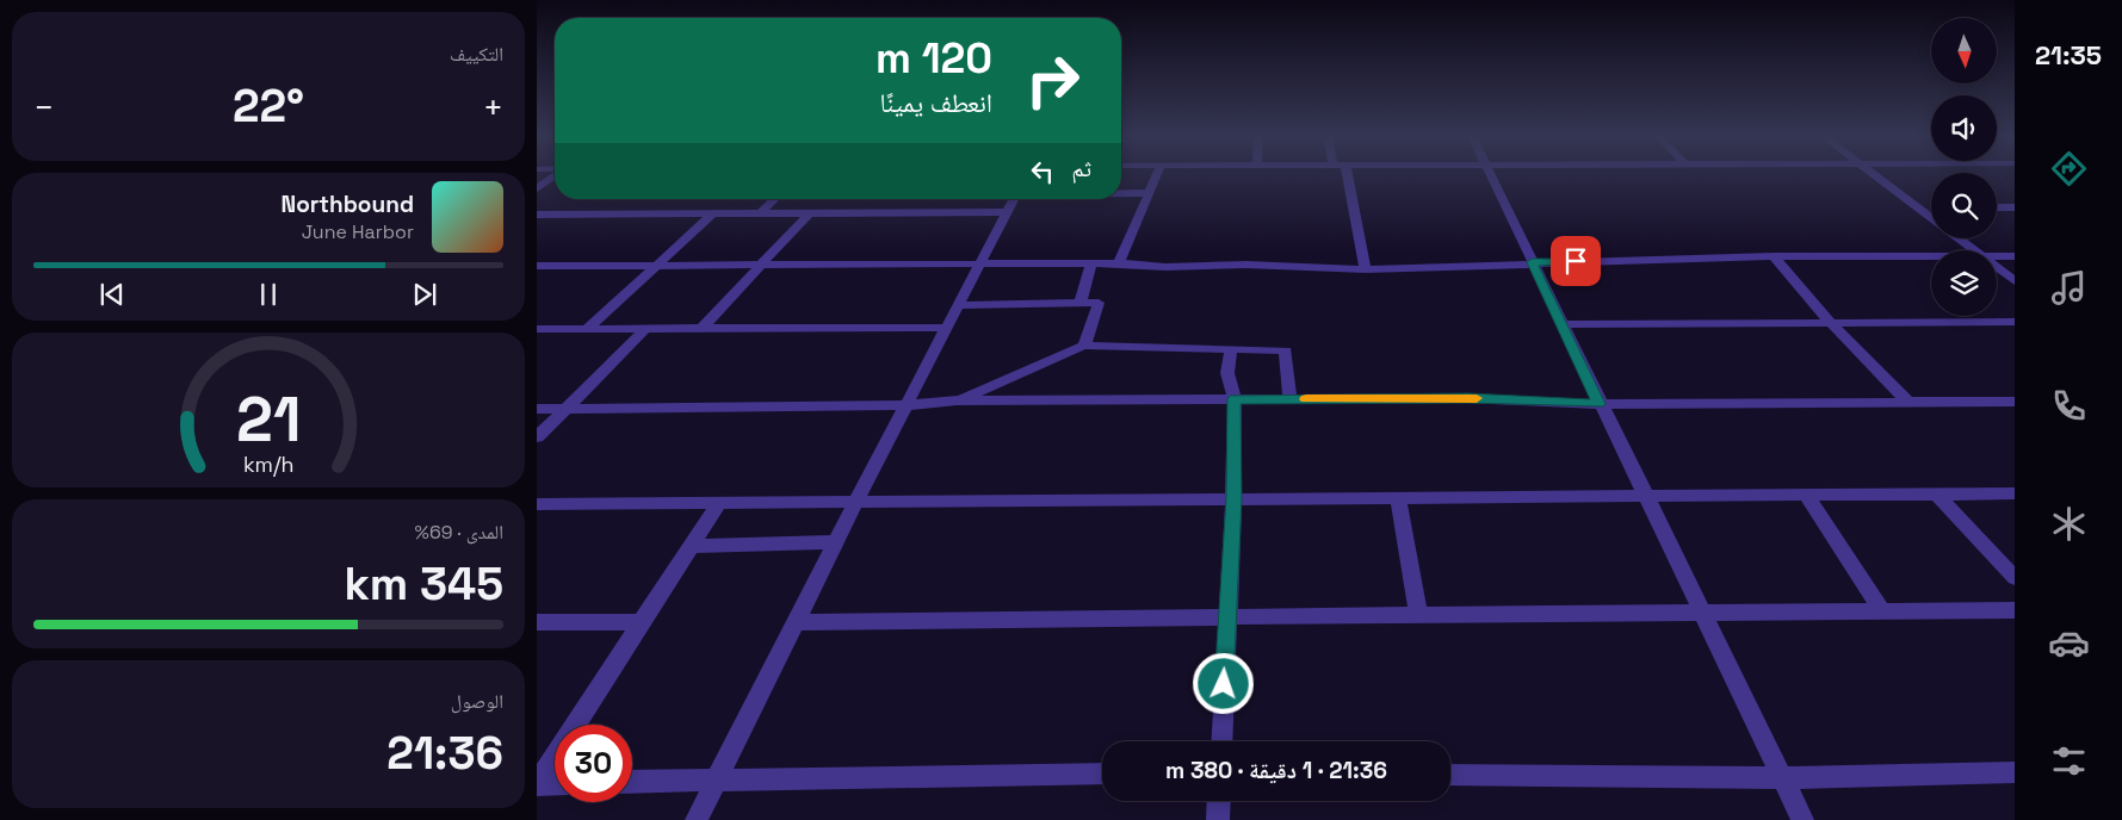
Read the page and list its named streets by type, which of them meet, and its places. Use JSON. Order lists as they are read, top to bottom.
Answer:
{
  "north": "bottom",
  "page": {
    "tabs": "21:35",
    "tile": [
      "التكييف",
      ["المدى · 69%", "345 km"],
      ["الوصول", "21:36"]
    ],
    "turn": ["120 m", "انعطف يمينًا"],
    "heat": ["−", "22°", "+"],
    "then": "ثم",
    "song": ["Northbound", "June Harbor"],
    "limit": "30",
    "trip": "21:36 · 1 دقيقة · 380 m",
    "gauge": ["21", "km/h"]
  }
}
